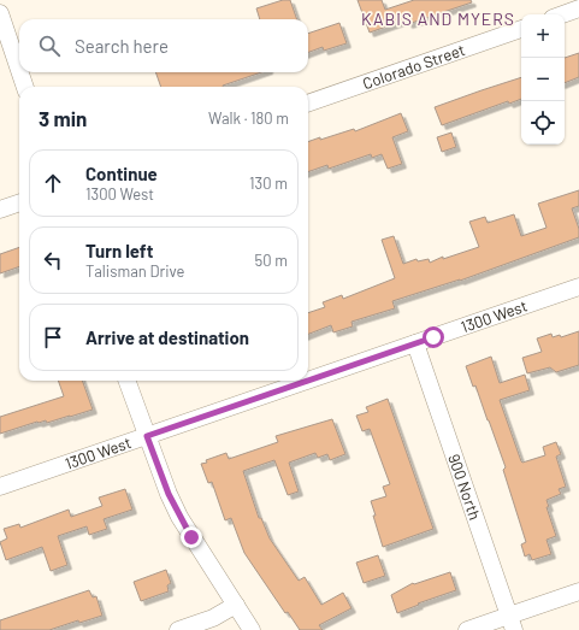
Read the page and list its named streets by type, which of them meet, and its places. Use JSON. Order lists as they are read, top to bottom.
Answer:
{
  "streets": {
    "street": ["Colorado Street", "1300 West", "900 North"]
  },
  "crossings": [
    ["1300 West", "900 North"]
  ],
  "districts": ["KABIS AND MYERS"],
  "page": {
    "map_buttons": ["+", "−"],
    "search": "Search here",
    "heading": ["3 min", "Walk · 180 m"],
    "list": [
      ["Continue", "1300 West", "130 m"],
      ["Turn left", "Talisman Drive", "50 m"],
      "Arrive at destination"
    ]
  }
}
